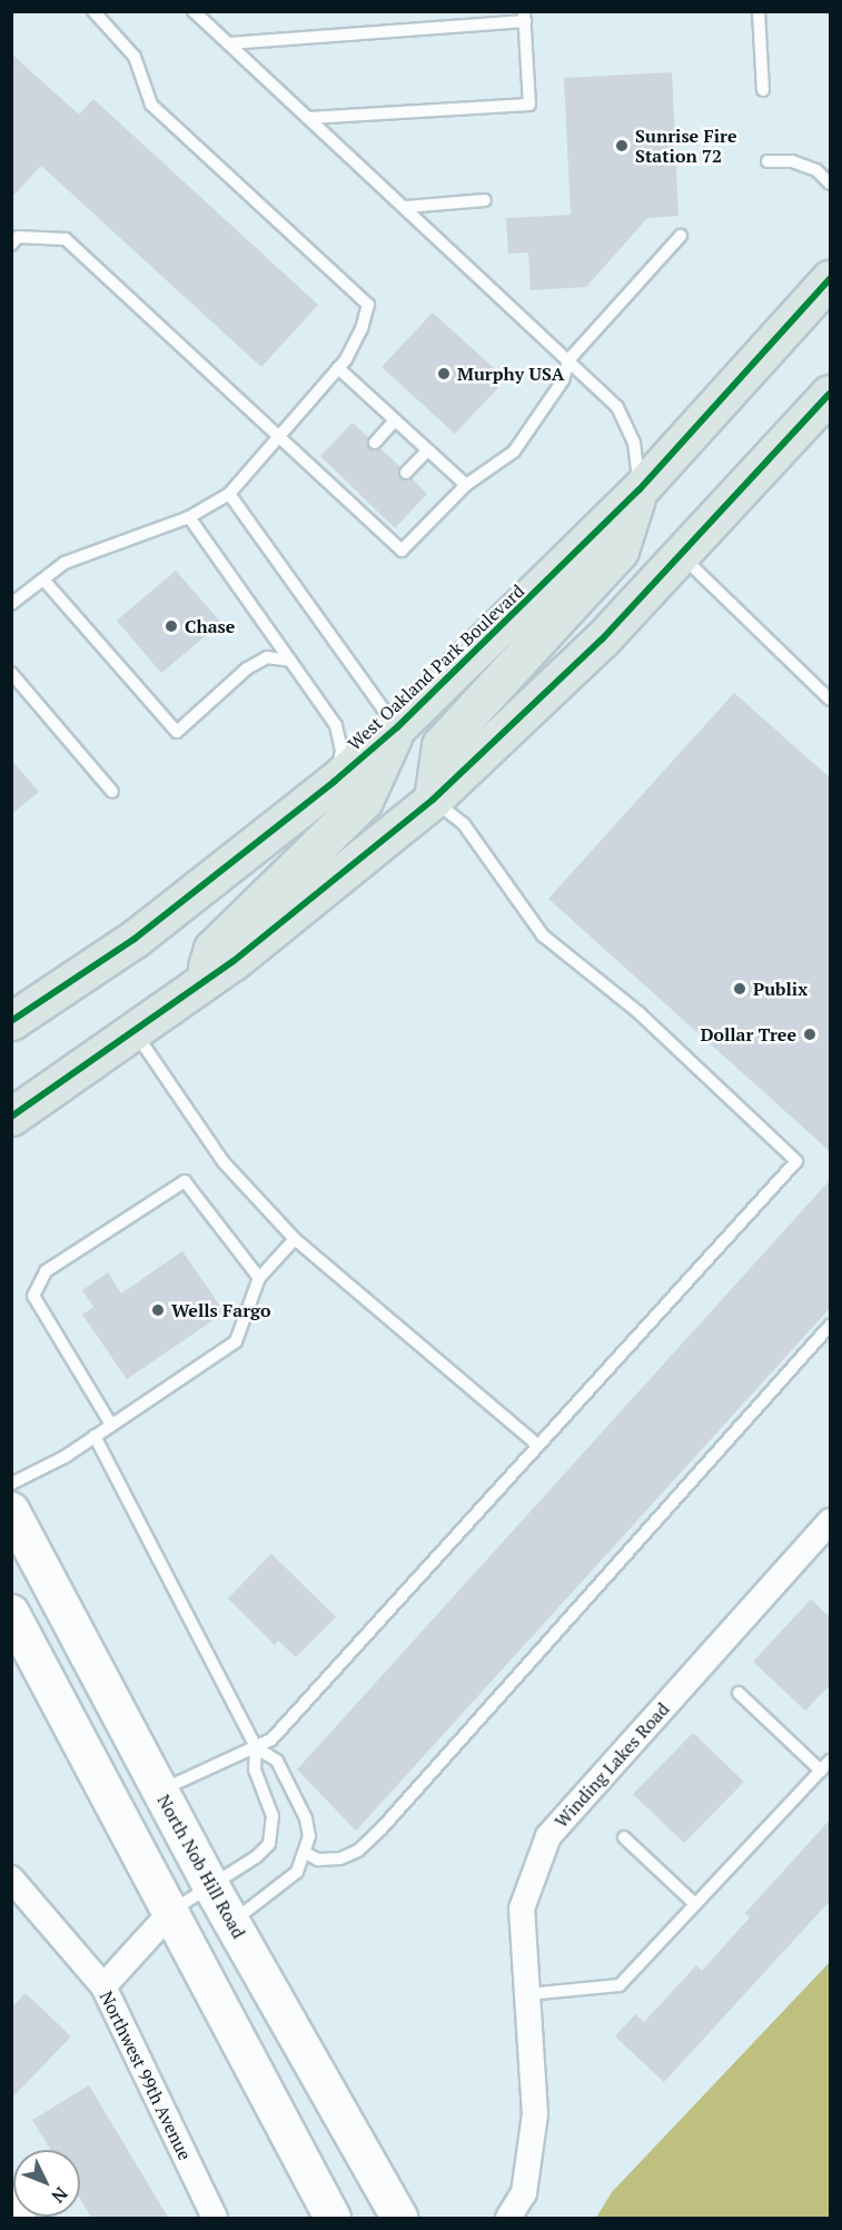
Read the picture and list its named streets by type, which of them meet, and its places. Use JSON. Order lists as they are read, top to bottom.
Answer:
{
  "streets": {
    "main road": ["West Oakland Park Boulevard", "North Nob Hill Road"],
    "street": ["Winding Lakes Road", "Northwest 99th Avenue"]
  },
  "places": [
    "Sunrise Fire Station 72",
    "Murphy USA",
    "Chase",
    "Publix",
    "Dollar Tree",
    "Wells Fargo"
  ],
  "north": "bottom right"
}
